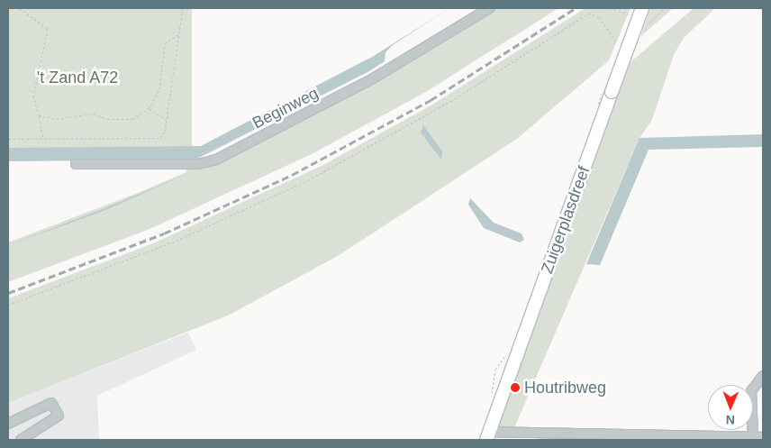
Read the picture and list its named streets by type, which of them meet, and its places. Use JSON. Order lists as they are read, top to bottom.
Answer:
{
  "streets": {
    "main road": ["Zuigerplasdreef"],
    "lane": ["Beginweg"]
  },
  "parks": ["'t Zand A72"],
  "places": ["Houtribweg"],
  "north": "bottom"
}
